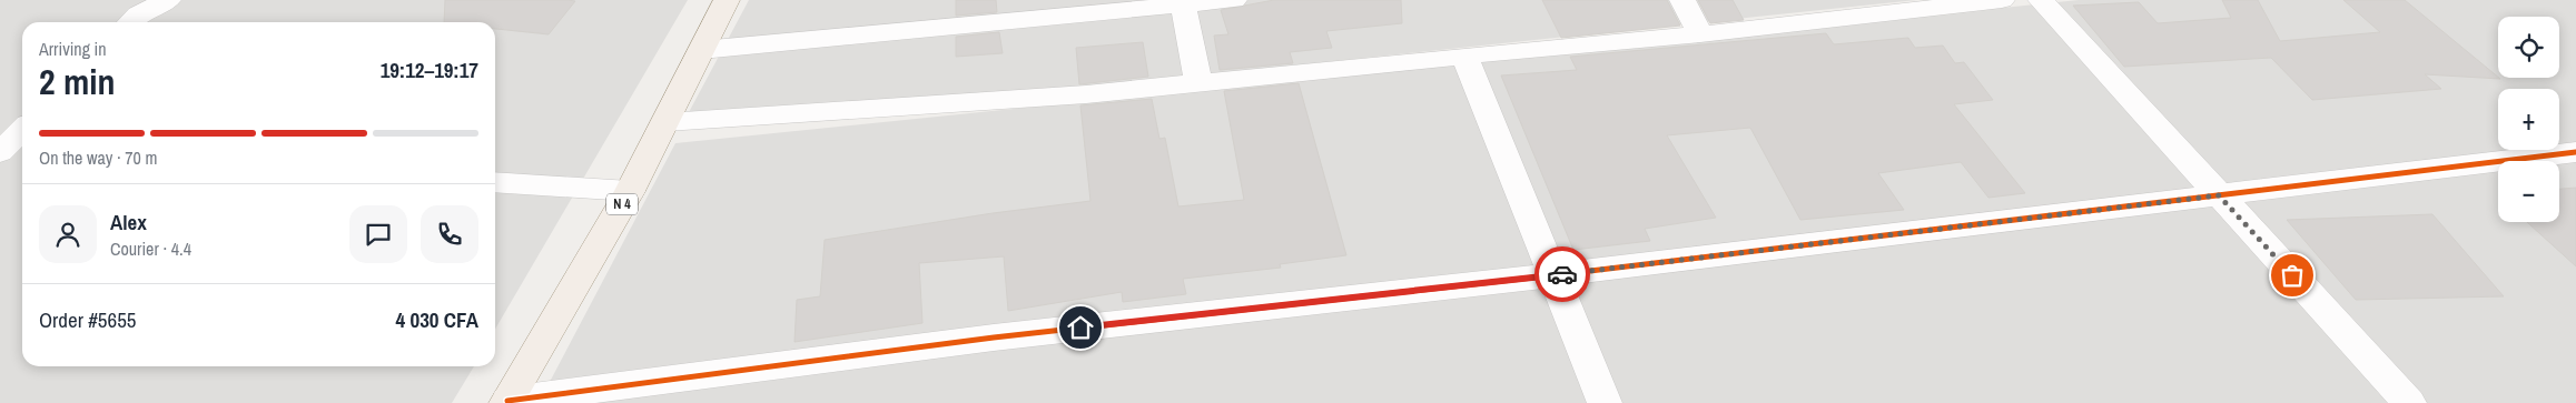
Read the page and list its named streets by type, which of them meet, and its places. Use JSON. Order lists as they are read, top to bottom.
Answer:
{
  "streets": {
    "main road": ["N 4"]
  },
  "page": {
    "map_buttons": ["+", "−"],
    "heading": ["2 min", "Arriving in", "19:12–19:17"],
    "panel": [
      "Alex",
      "Courier · 4.4",
      "Order #5655",
      "4 030 CFA"
    ],
    "bar": "On the way · 70 m"
  }
}
